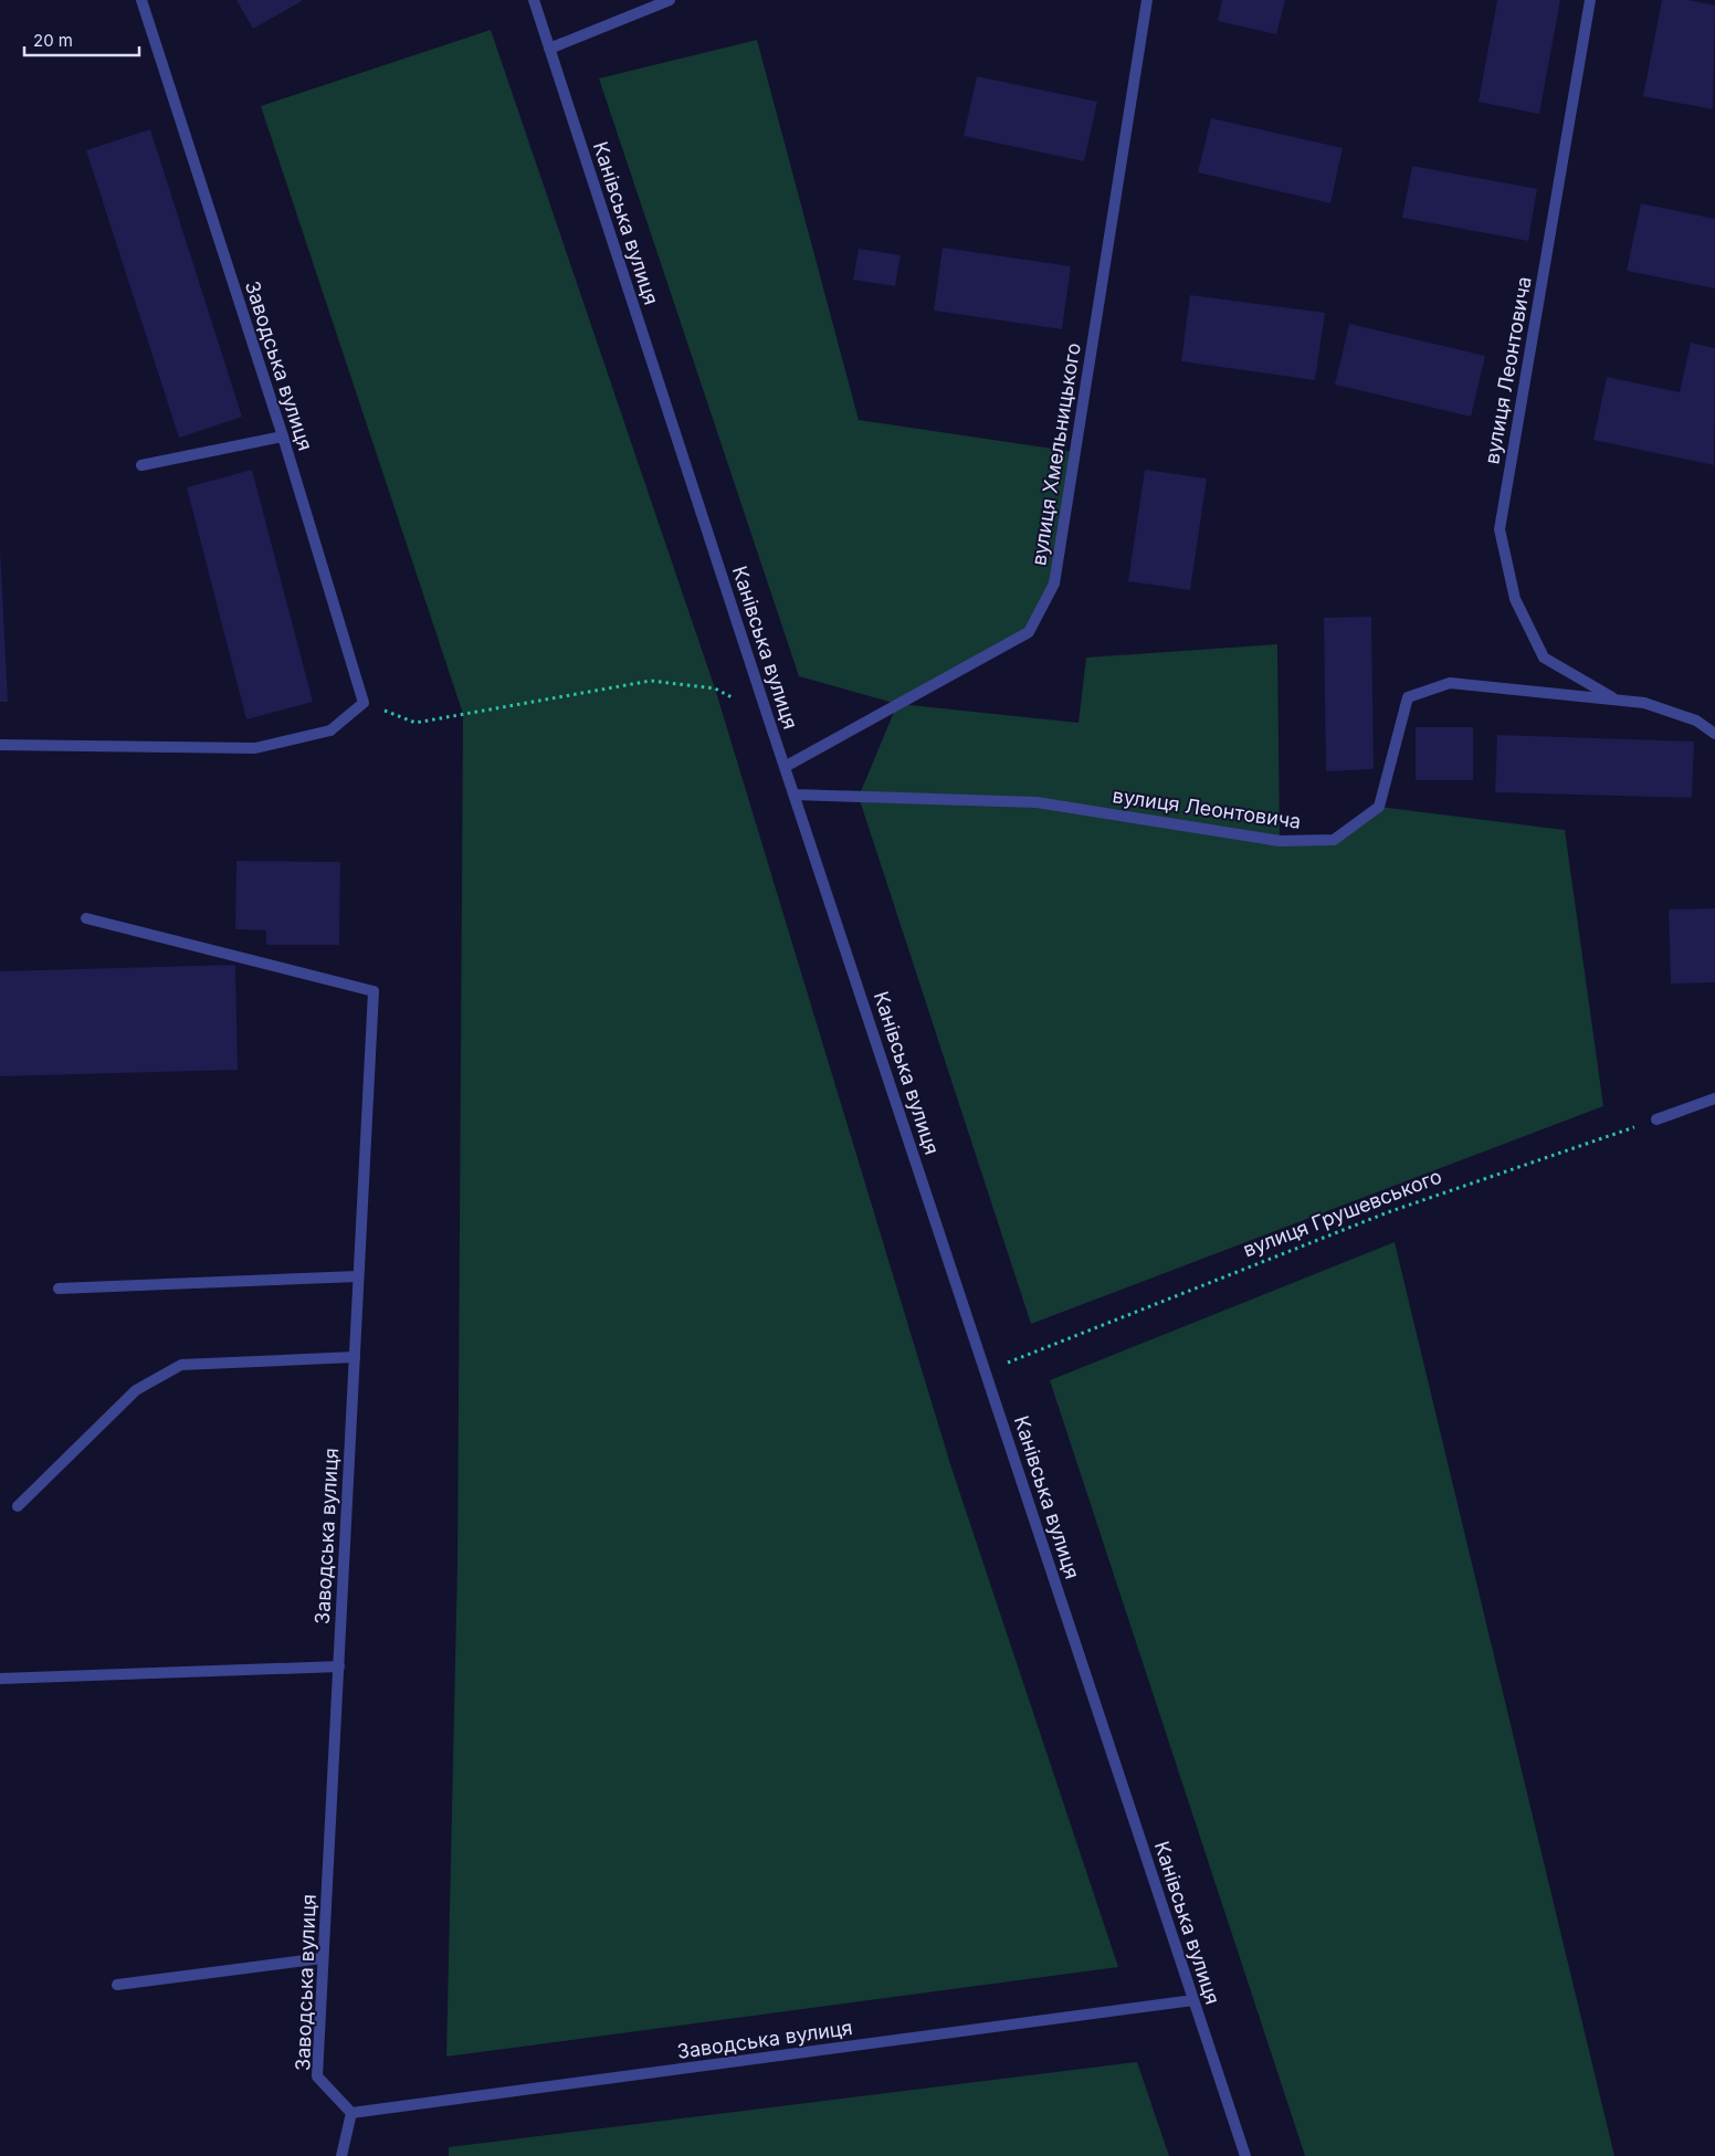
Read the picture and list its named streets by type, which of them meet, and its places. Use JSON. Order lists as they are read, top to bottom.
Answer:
{
  "streets": {
    "street": [
      "Канівська вулиця",
      "Заводська вулиця",
      "вулиця Леонтовича",
      "вулиця Хмельницького"
    ],
    "path": ["вулиця Грушевського"]
  },
  "crossings": [
    ["Канівська вулиця", "Заводська вулиця"],
    ["Канівська вулиця", "вулиця Леонтовича"],
    ["Канівська вулиця", "вулиця Хмельницького"],
    ["Канівська вулиця", "вулиця Грушевського"]
  ],
  "scale_bar": "20 m"
}
